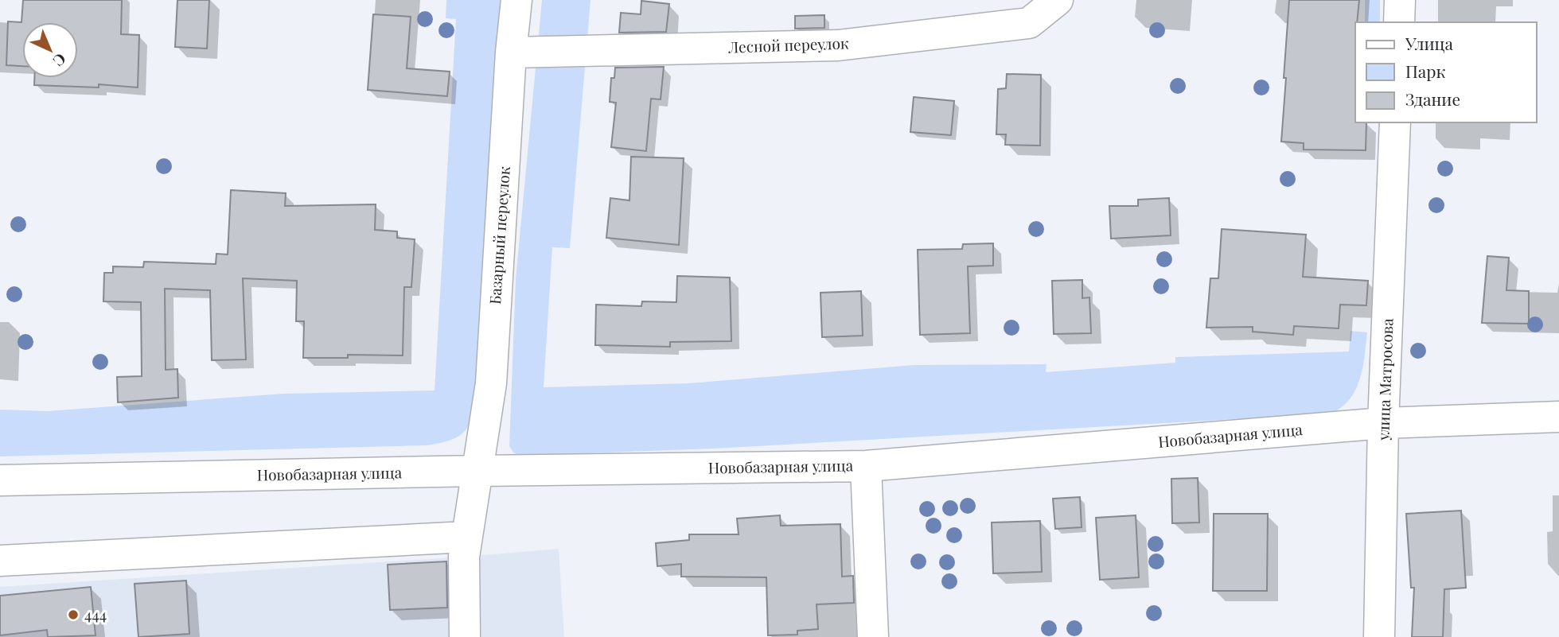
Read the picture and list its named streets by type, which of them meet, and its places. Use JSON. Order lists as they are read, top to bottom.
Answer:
{
  "streets": {
    "street": [
      "Лесной переулок",
      "Базарный переулок",
      "улица Матросова",
      "Новобазарная улица"
    ]
  },
  "crossings": [
    ["Лесной переулок", "Базарный переулок"],
    ["Базарный переулок", "Новобазарная улица"],
    ["улица Матросова", "Новобазарная улица"]
  ],
  "places": ["444"],
  "legend": ["Улица", "Парк", "Здание"],
  "north": "bottom right"
}
